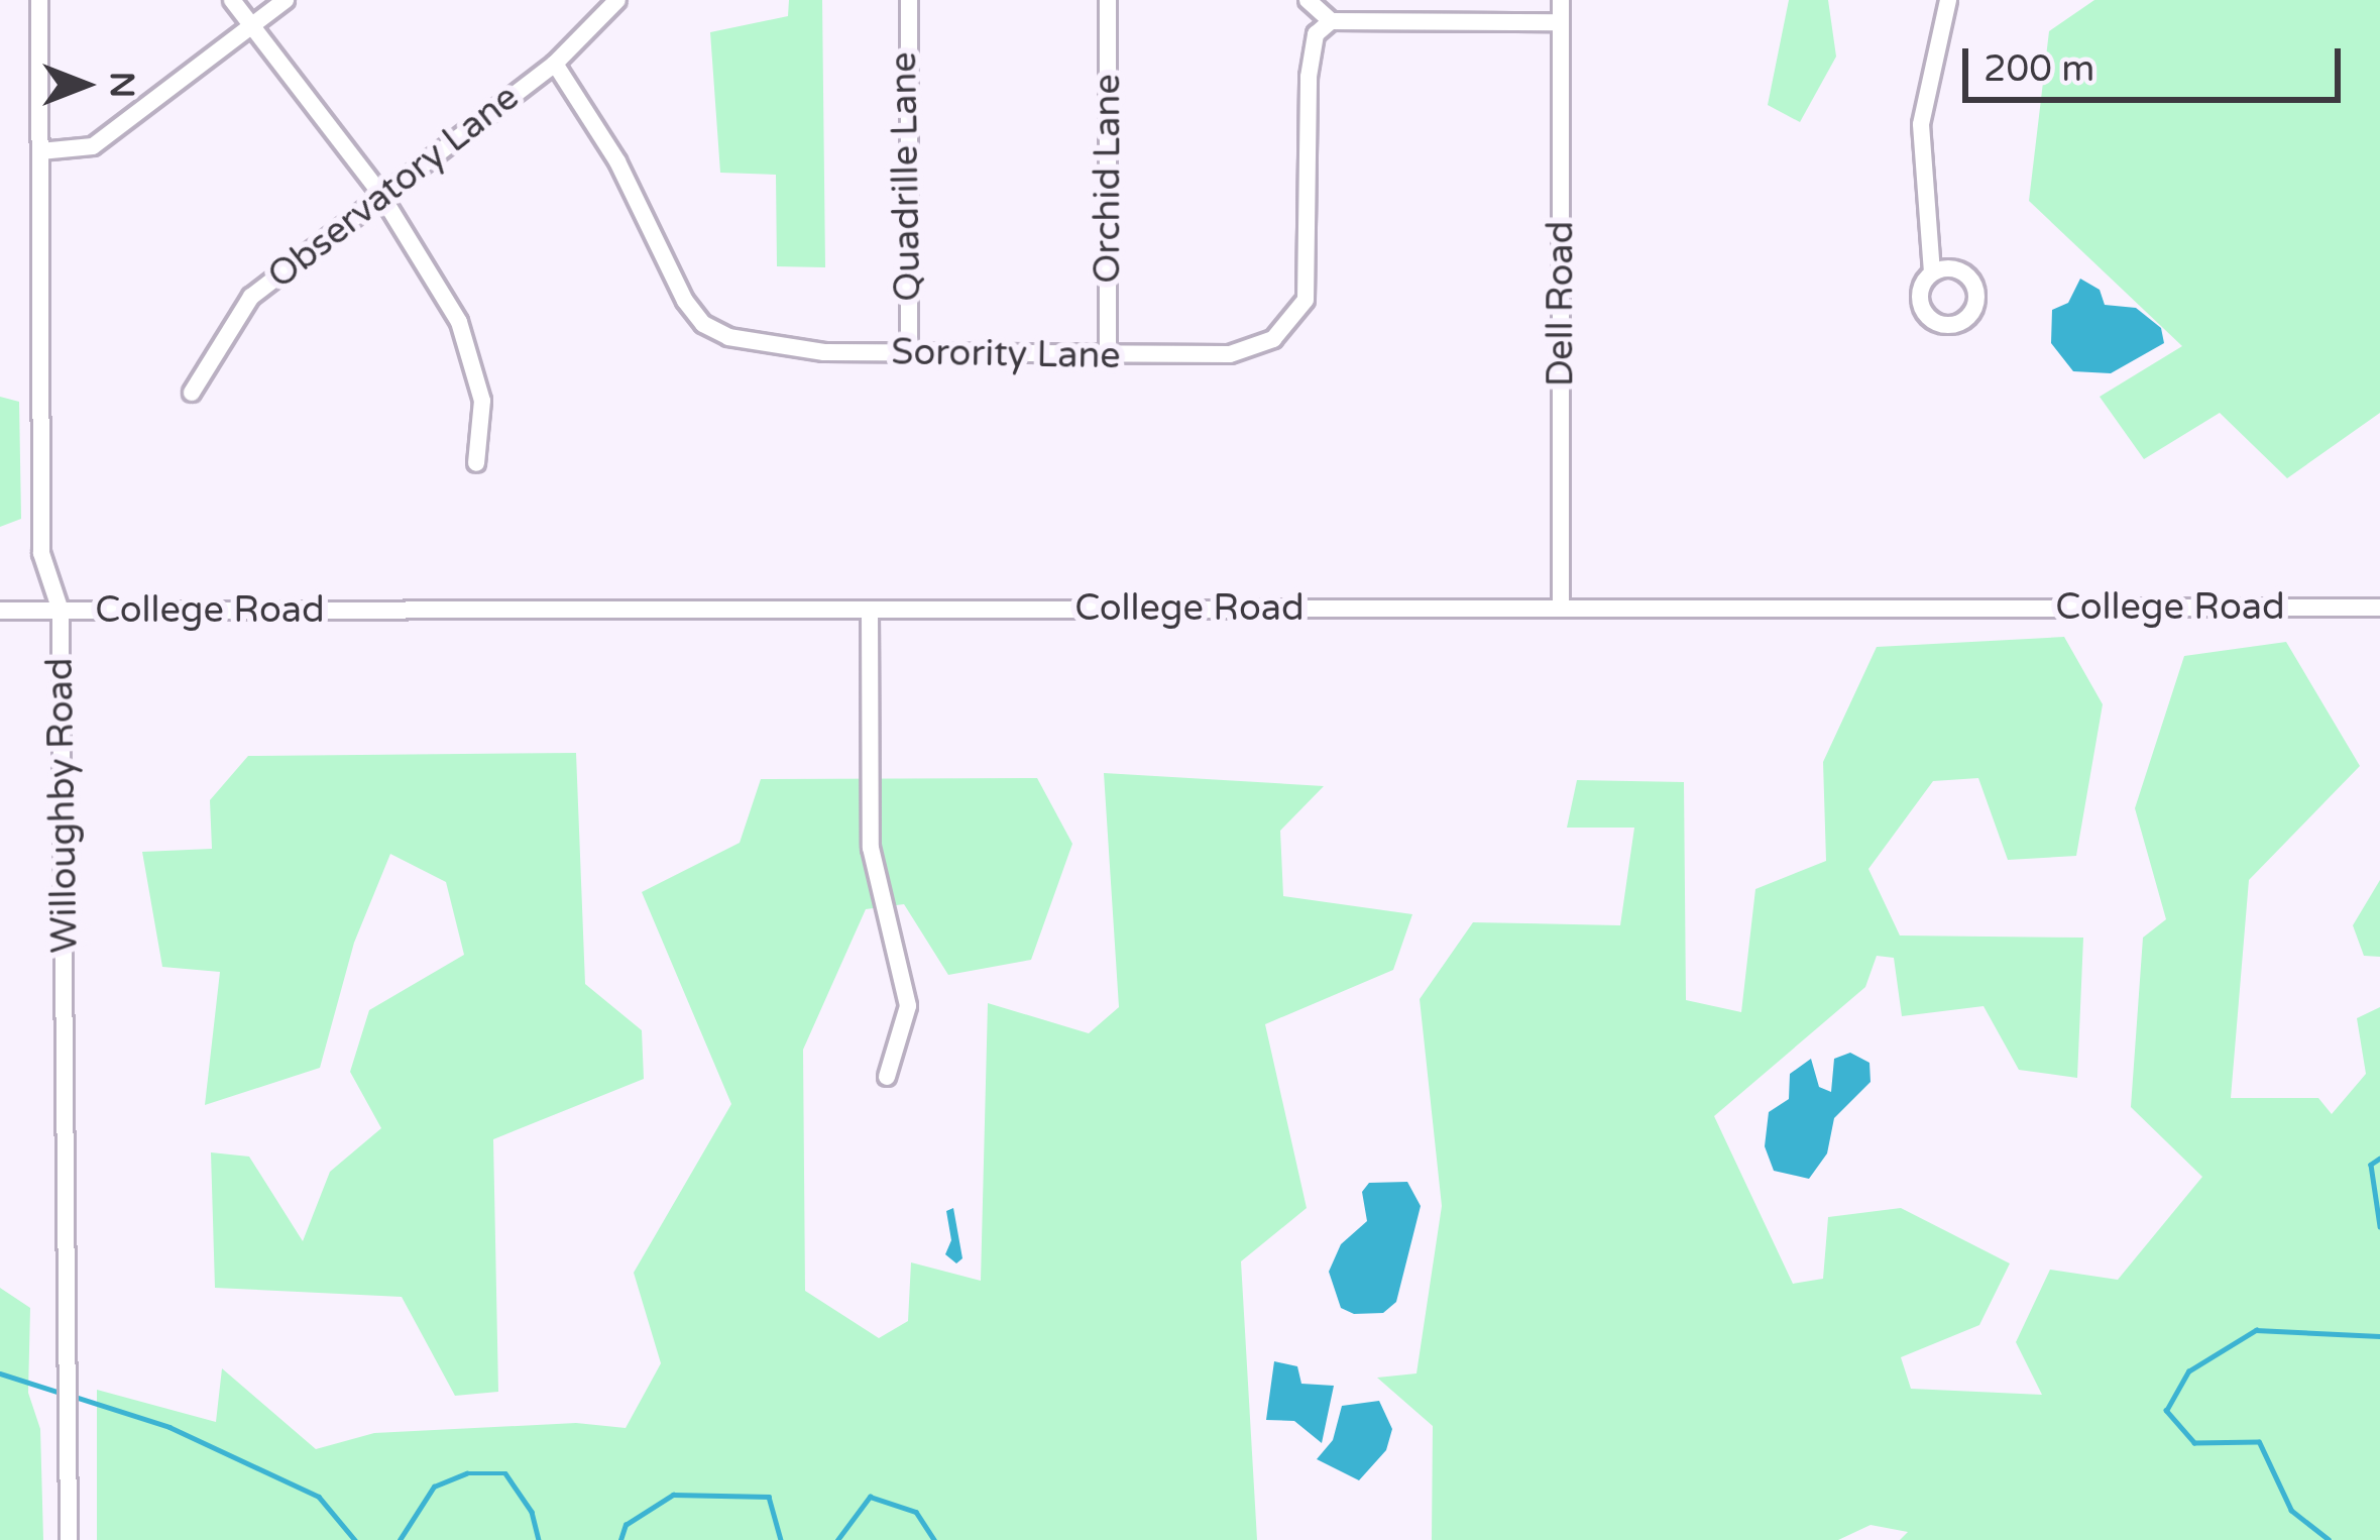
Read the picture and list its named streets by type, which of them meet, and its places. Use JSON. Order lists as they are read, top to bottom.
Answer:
{
  "streets": {
    "street": [
      "Quadrille Lane",
      "Orchid Lane",
      "Observatory Lane",
      "Dell Road",
      "Sorority Lane",
      "College Road",
      "Willoughby Road"
    ]
  },
  "crossings": [
    ["Quadrille Lane", "Sorority Lane"],
    ["Orchid Lane", "Sorority Lane"],
    ["Observatory Lane", "Sorority Lane"],
    ["Dell Road", "College Road"],
    ["College Road", "Willoughby Road"]
  ],
  "scale_bar": "200 m",
  "north": "right"
}
